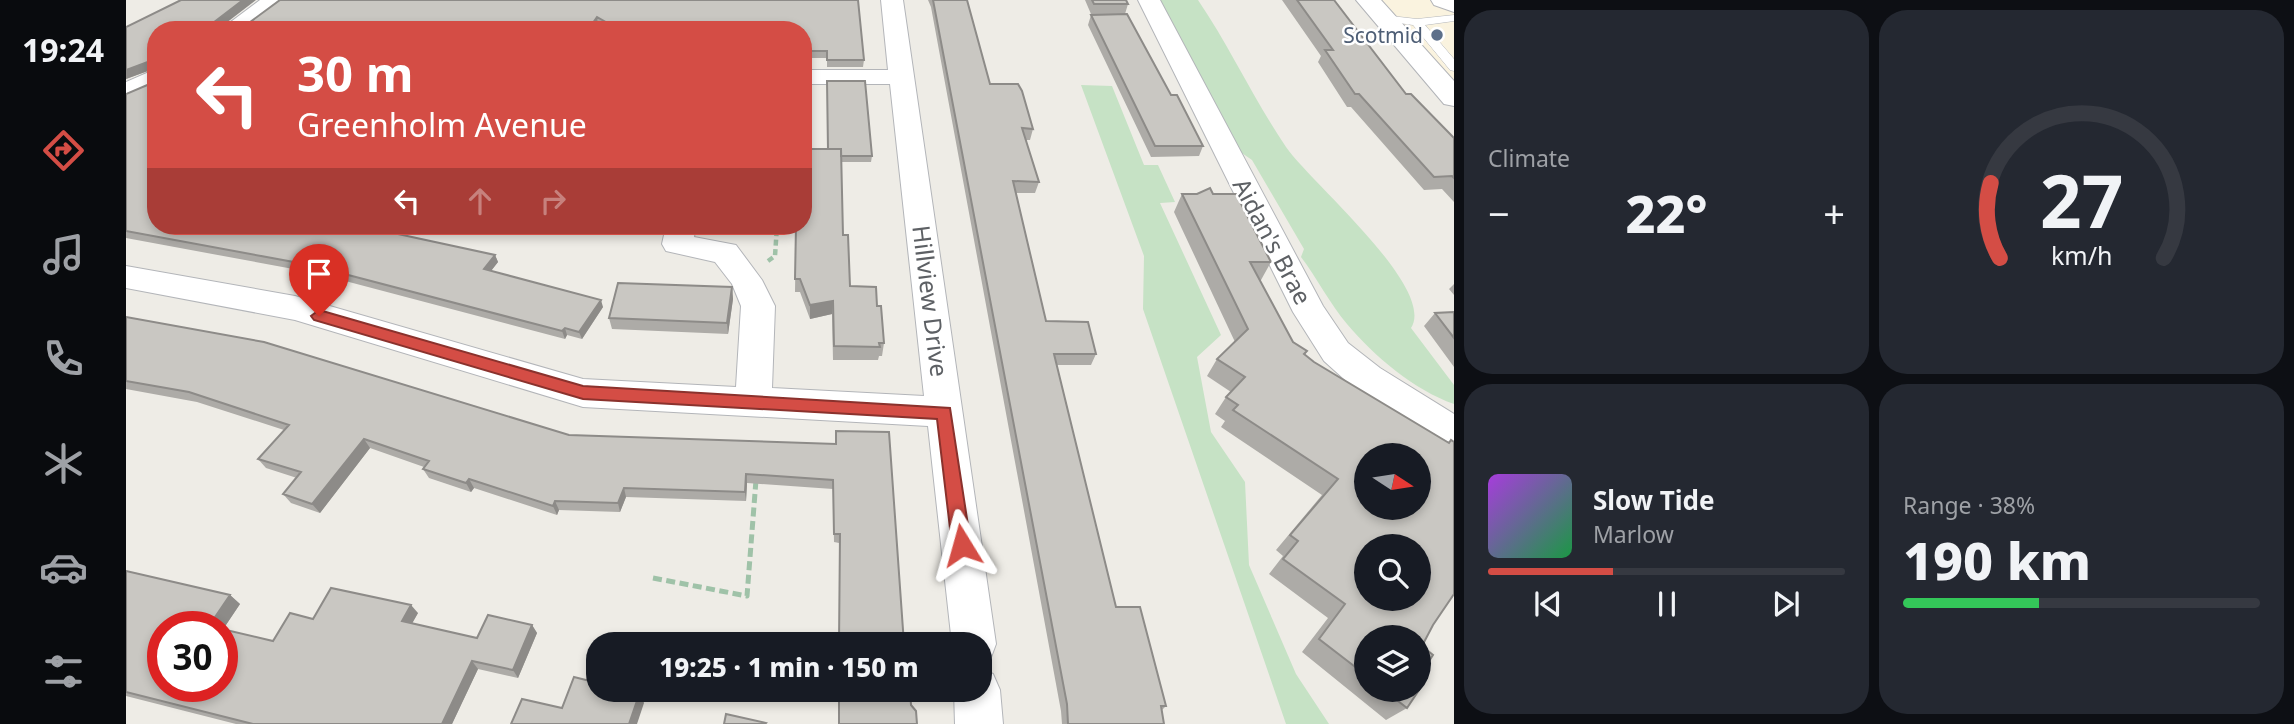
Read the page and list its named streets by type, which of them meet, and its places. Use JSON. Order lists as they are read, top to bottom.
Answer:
{
  "streets": {
    "street": ["Aidan's Brae", "Hillview Drive"]
  },
  "places": ["Scotmid"],
  "north": "right",
  "page": {
    "tabs": "19:24",
    "tile": [
      "Climate",
      ["Range · 38%", "190 km"]
    ],
    "turn": ["30 m", "Greenholm Avenue"],
    "heat": ["−", "22°", "+"],
    "song": ["Slow Tide", "Marlow"],
    "limit": "30",
    "trip": "19:25 · 1 min · 150 m",
    "gauge": ["27", "km/h"]
  }
}
